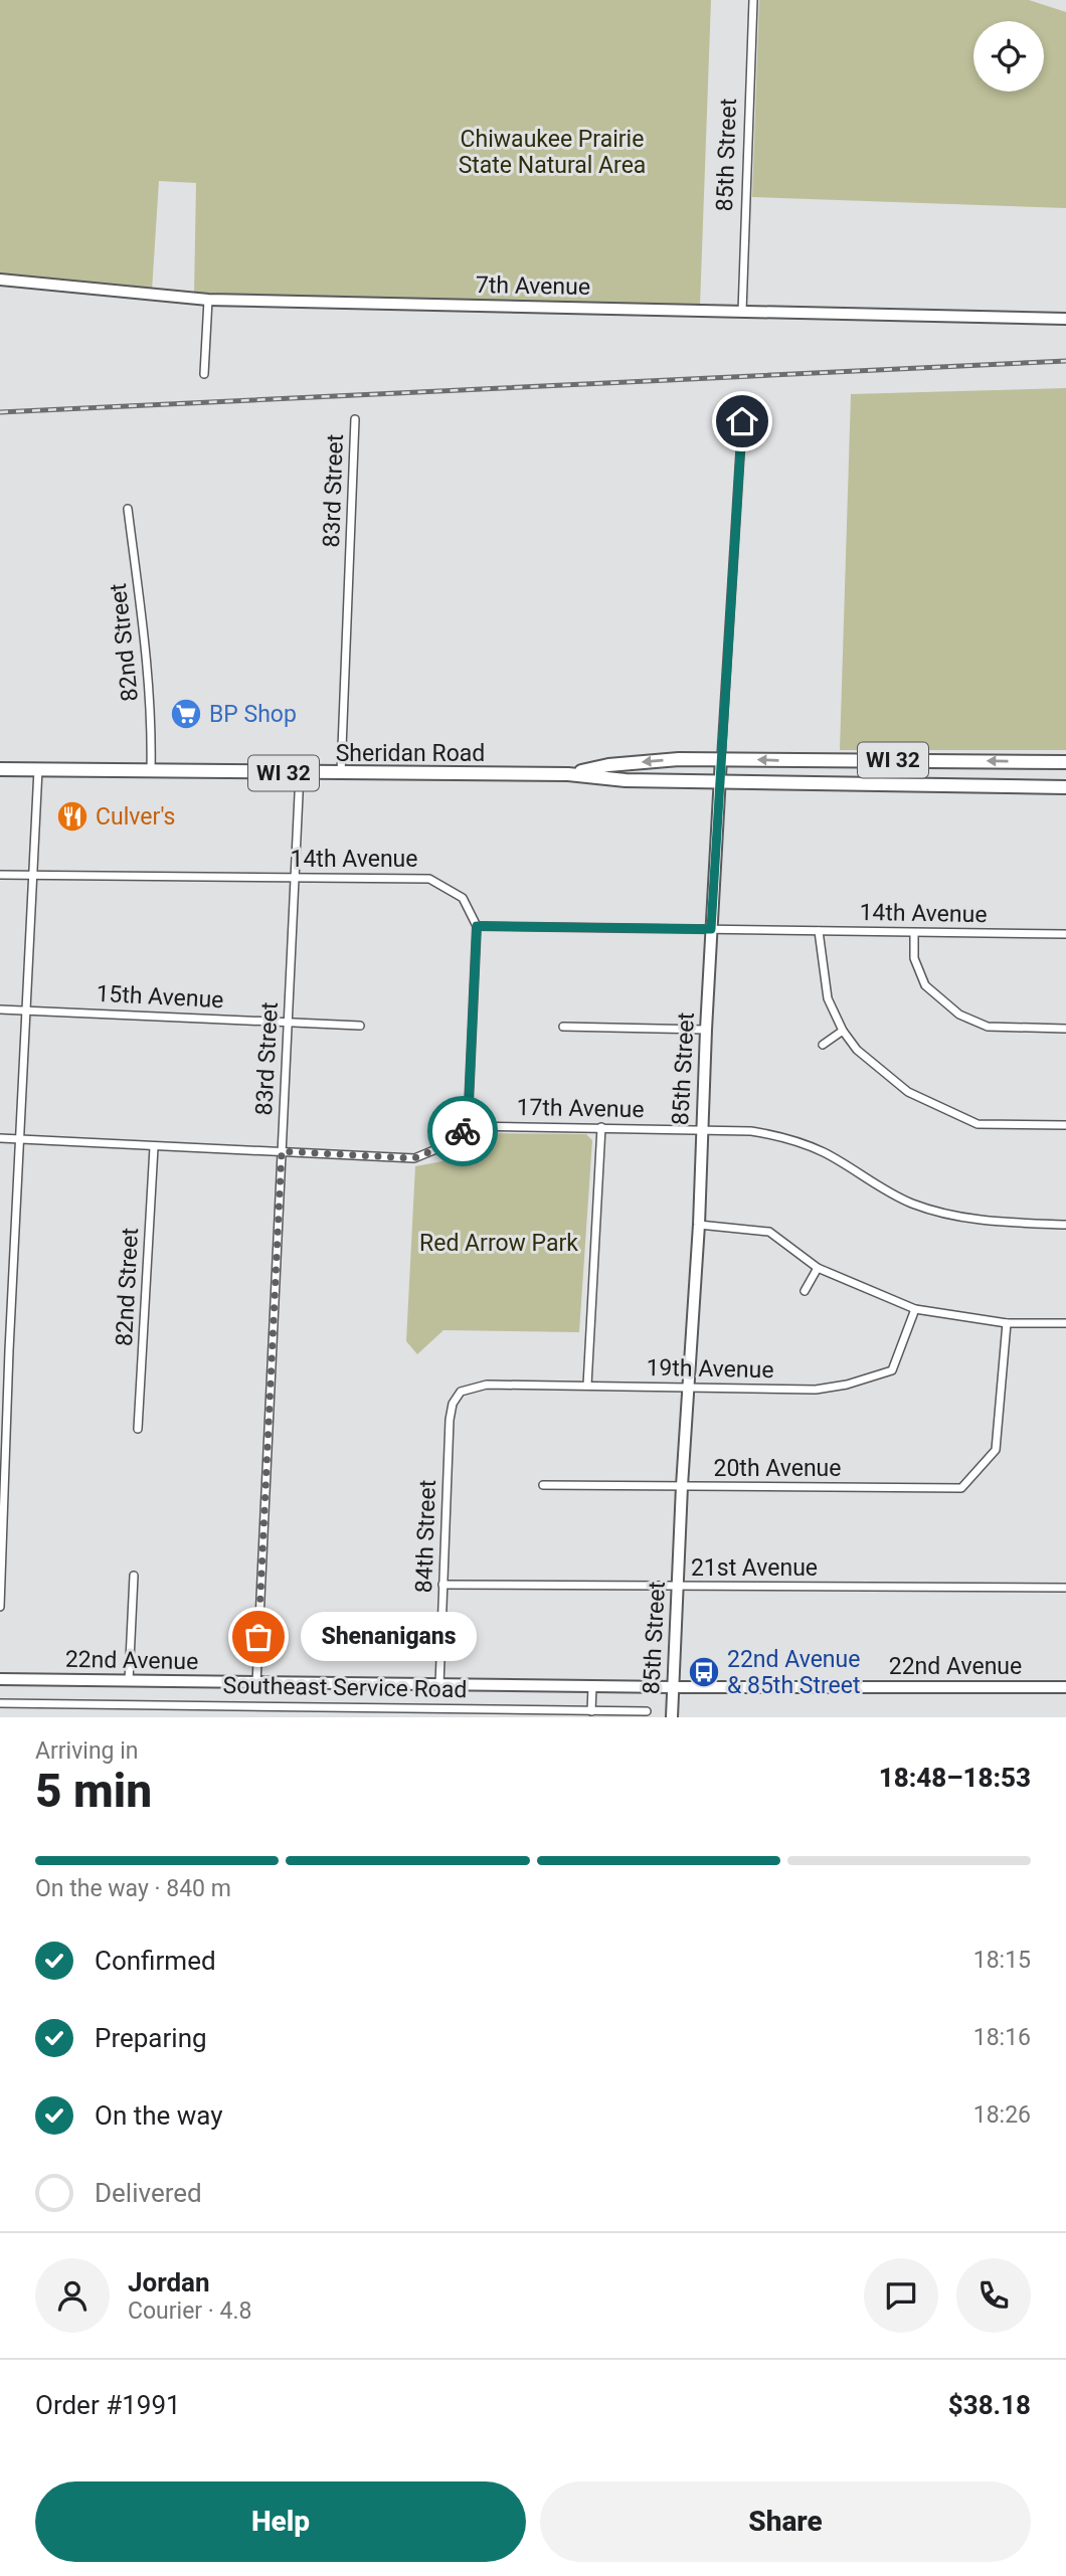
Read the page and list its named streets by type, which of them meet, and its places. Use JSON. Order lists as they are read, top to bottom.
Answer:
{
  "streets": {
    "main road": ["Sheridan Road", "WI 32"],
    "street": [
      "85th Street",
      "7th Avenue",
      "83rd Street",
      "82nd Street",
      "14th Avenue",
      "15th Avenue",
      "17th Avenue",
      "19th Avenue",
      "20th Avenue",
      "84th Street",
      "21st Avenue",
      "22nd Avenue",
      "Southeast Service Road"
    ]
  },
  "crossings": [
    ["85th Street", "7th Avenue"],
    ["85th Street", "Sheridan Road"],
    ["85th Street", "14th Avenue"],
    ["85th Street", "17th Avenue"],
    ["85th Street", "19th Avenue"],
    ["85th Street", "20th Avenue"],
    ["85th Street", "21st Avenue"],
    ["85th Street", "22nd Avenue"],
    ["83rd Street", "Sheridan Road"],
    ["83rd Street", "14th Avenue"],
    ["83rd Street", "15th Avenue"],
    ["83rd Street", "22nd Avenue"],
    ["82nd Street", "Sheridan Road"],
    ["19th Avenue", "84th Street"],
    ["84th Street", "21st Avenue"],
    ["84th Street", "22nd Avenue"]
  ],
  "parks": ["Chiwaukee Prairie State Natural Area", "Red Arrow Park"],
  "places": {
    "supermarket": ["BP Shop"],
    "restaurant": ["Culver's"],
    "other": ["Shenanigans"],
    "bus stop": ["22nd Avenue & 85th Street"]
  },
  "page": {
    "bubble": "Shenanigans",
    "heading": ["5 min", "Arriving in", "18:48–18:53"],
    "panel": [
      "Jordan",
      "Courier · 4.8",
      "Order #1991",
      "$38.18"
    ],
    "bar": "On the way · 840 m",
    "list": [
      ["Confirmed", "18:15"],
      ["Preparing", "18:16"],
      ["On the way", "18:26"],
      "Delivered"
    ],
    "buttons": ["Help", "Share"]
  }
}
